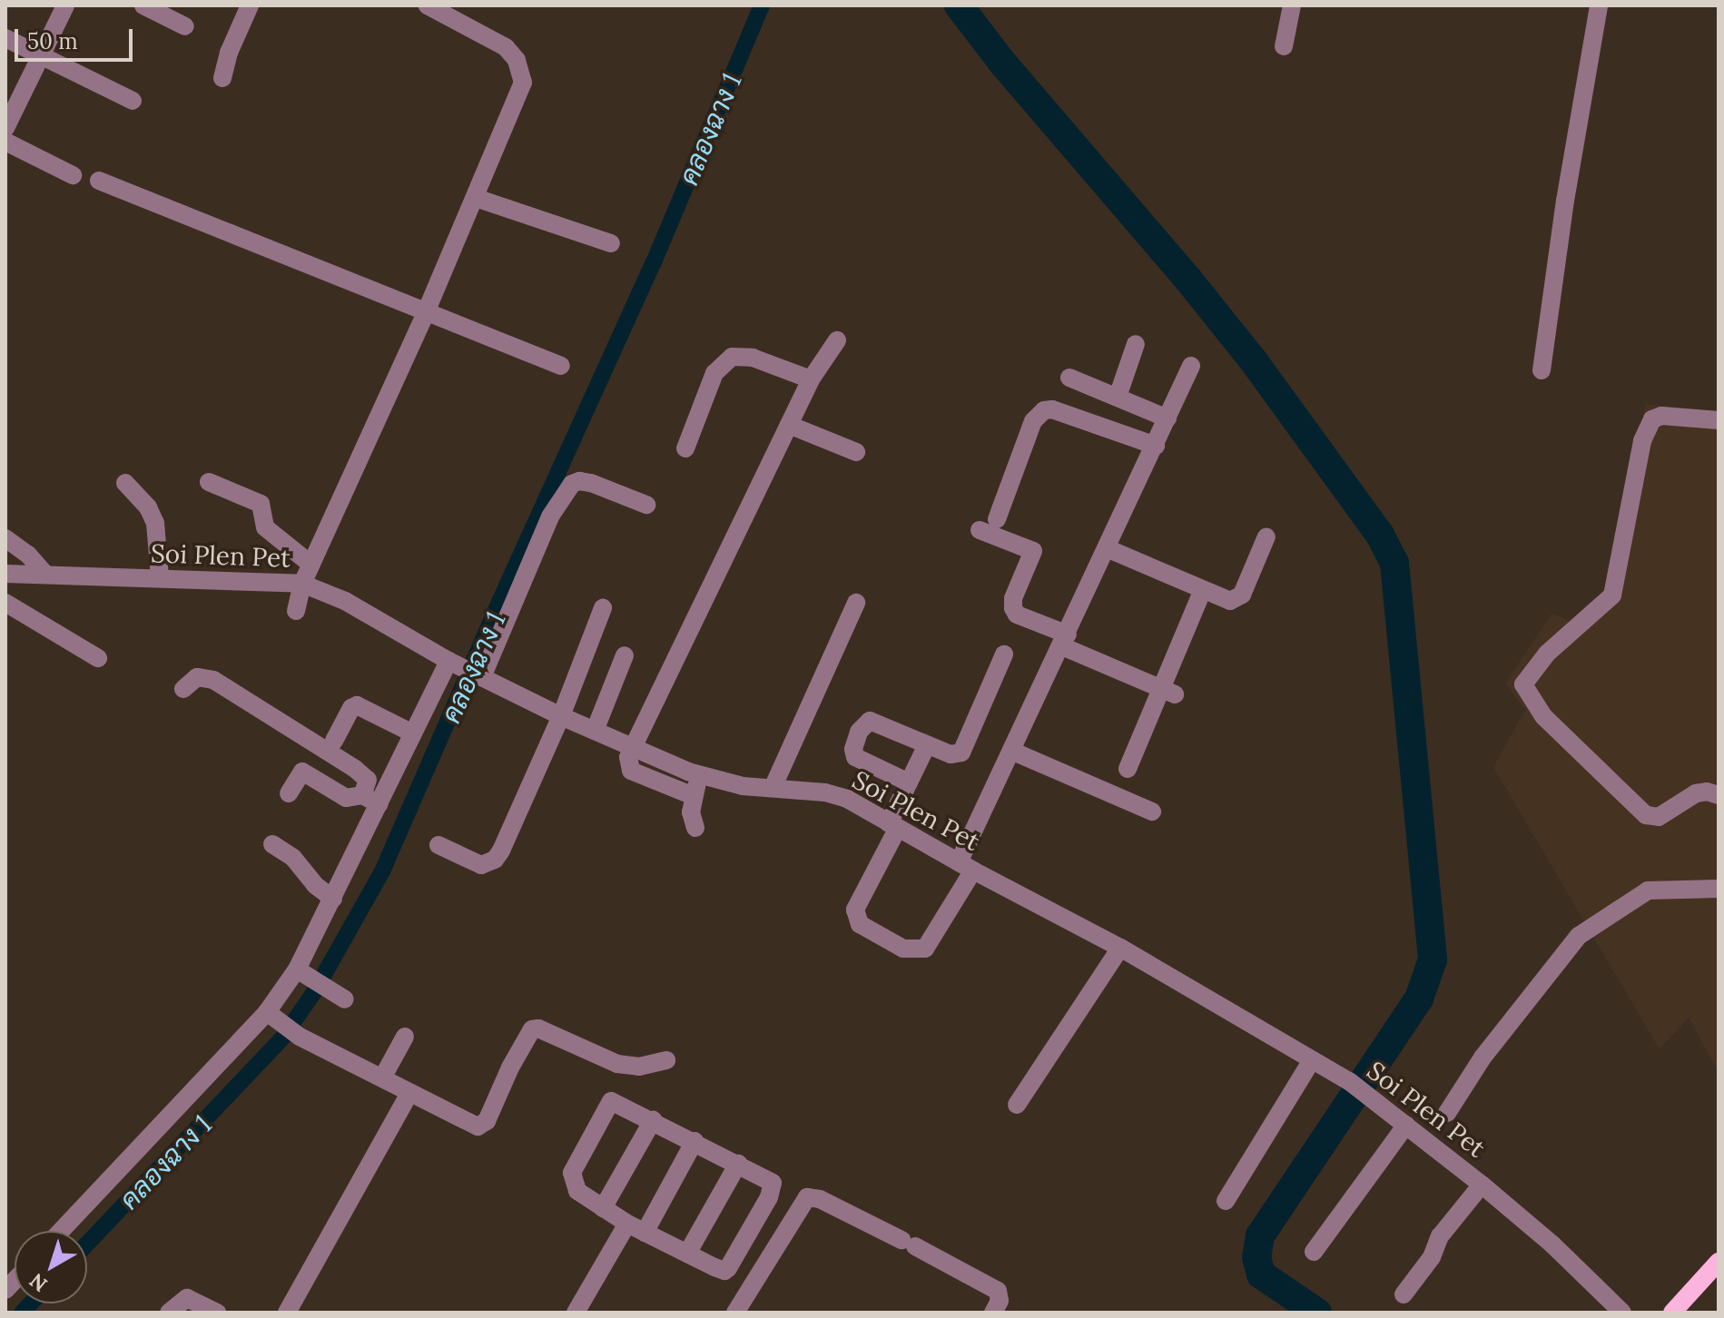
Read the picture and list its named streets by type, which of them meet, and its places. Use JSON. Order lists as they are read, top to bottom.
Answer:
{
  "streets": {
    "street": ["Soi Plen Pet"]
  },
  "water": ["คลองฉาง 1"],
  "scale_bar": "50 m",
  "north": "bottom left"
}
